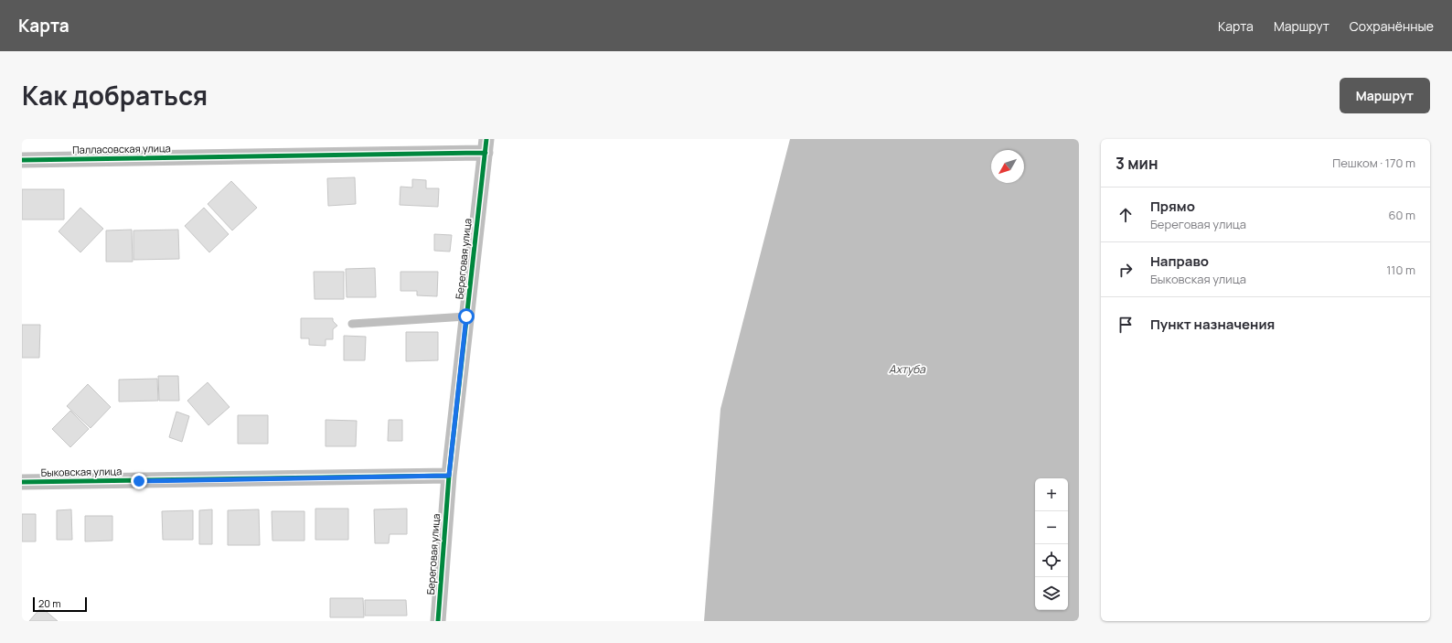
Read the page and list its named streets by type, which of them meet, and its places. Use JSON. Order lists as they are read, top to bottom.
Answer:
{
  "streets": {
    "street": ["Палласовская улица", "Береговая улица", "Быковская улица"]
  },
  "crossings": [
    ["Палласовская улица", "Береговая улица"],
    ["Береговая улица", "Быковская улица"]
  ],
  "water": ["Ахтуба"],
  "scale_bar": "20 m",
  "north": "bottom left",
  "page": {
    "header": "Карта",
    "nav": ["Карта", "Маршрут", "Сохранённые"],
    "title": "Как добраться",
    "buttons": "Маршрут",
    "heading": ["3 мин", "Пешком · 170 m"],
    "list": [
      ["Прямо", "Береговая улица", "60 m"],
      ["Направо", "Быковская улица", "110 m"],
      "Пункт назначения"
    ],
    "map_buttons": ["+", "−"],
    "scale": "20 m"
  }
}
